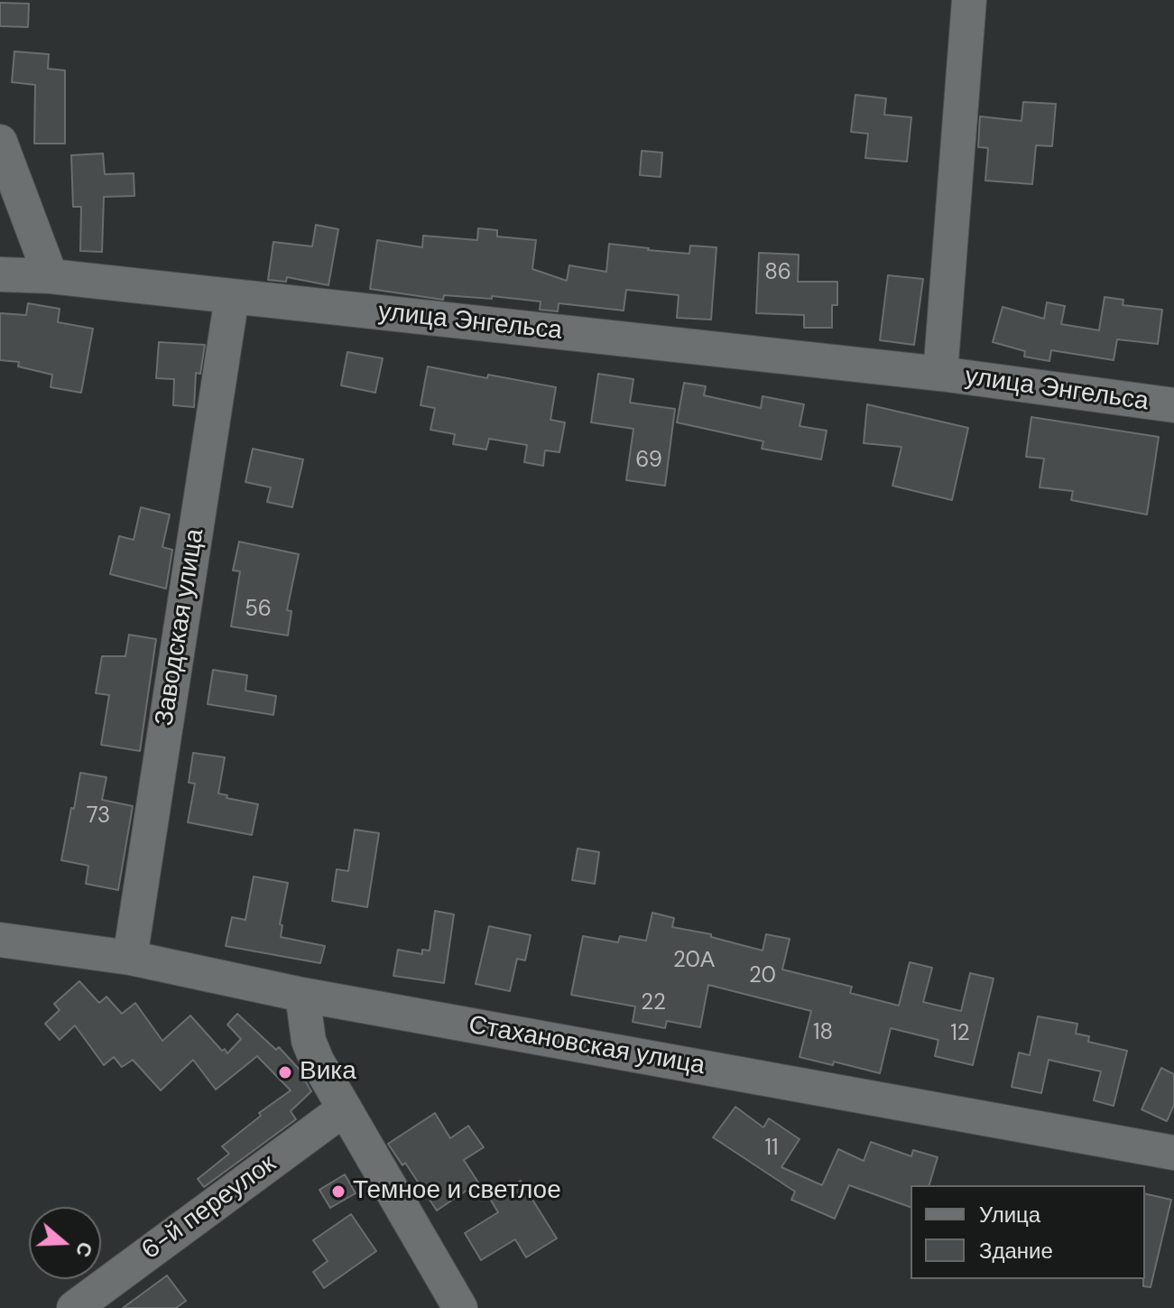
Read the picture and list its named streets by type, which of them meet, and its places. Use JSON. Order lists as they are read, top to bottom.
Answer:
{
  "streets": {
    "street": [
      "улица Энгельса",
      "Заводская улица",
      "Стахановская улица",
      "6-й переулок"
    ]
  },
  "crossings": [
    ["улица Энгельса", "Заводская улица"],
    ["Заводская улица", "Стахановская улица"]
  ],
  "places": ["Вика", "Темное и светлое"],
  "house_numbers": [
    "86",
    "69",
    "56",
    "73",
    "20А",
    "20",
    "22",
    "18",
    "12",
    "11"
  ],
  "legend": ["Улица", "Здание"],
  "north": "right"
}
